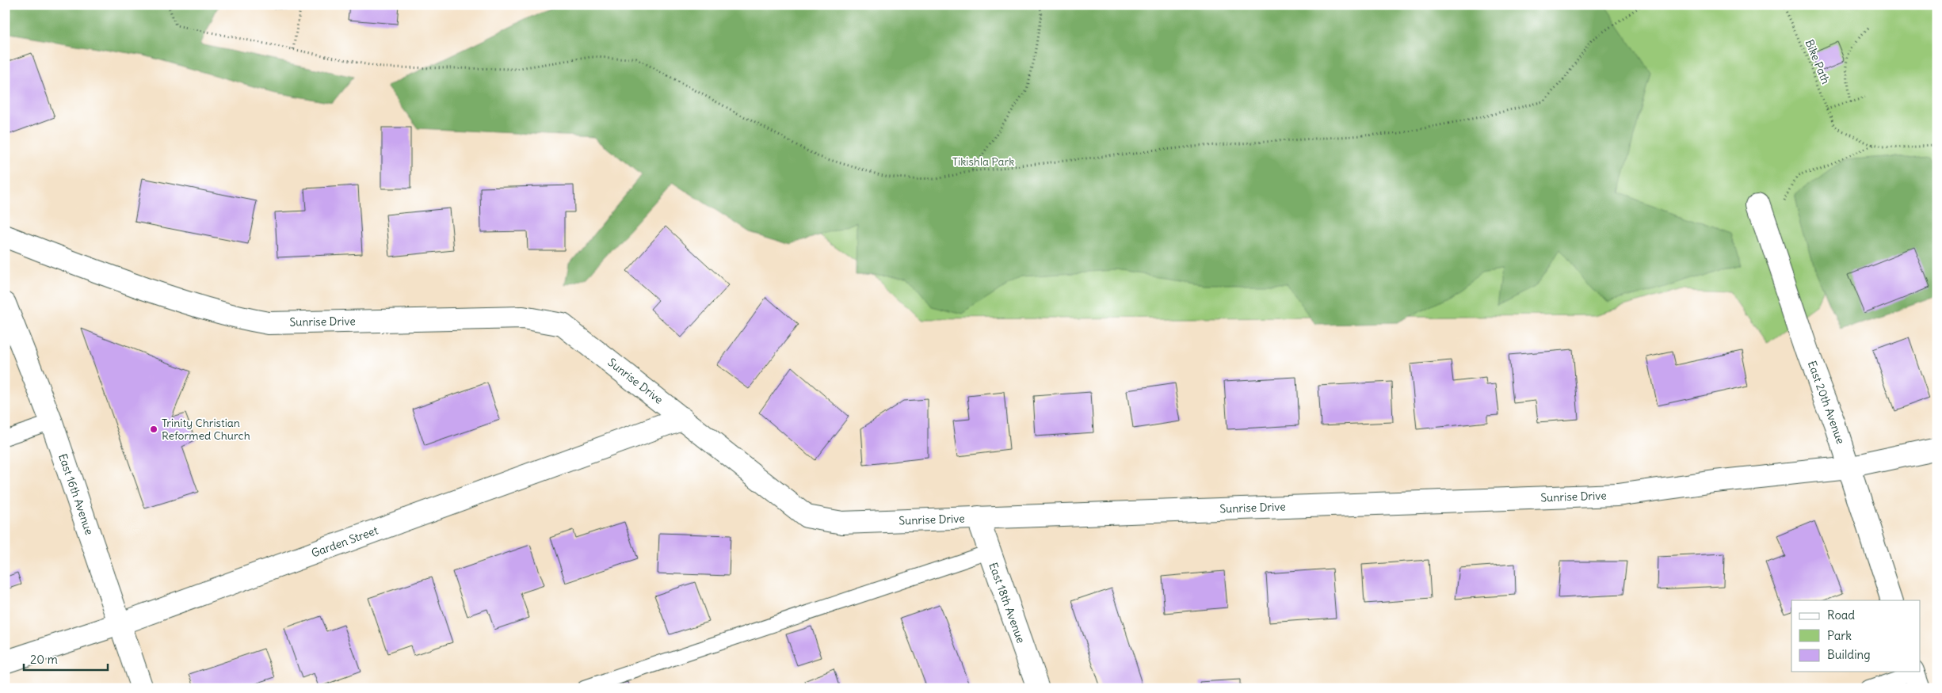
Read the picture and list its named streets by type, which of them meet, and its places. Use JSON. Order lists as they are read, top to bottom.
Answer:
{
  "streets": {
    "street": [
      "Sunrise Drive",
      "East 20th Avenue",
      "East 16th Avenue",
      "Garden Street",
      "East 18th Avenue"
    ],
    "path": ["Bike Path"]
  },
  "crossings": [
    ["Sunrise Drive", "East 20th Avenue"],
    ["Sunrise Drive", "Garden Street"],
    ["Sunrise Drive", "East 18th Avenue"],
    ["East 16th Avenue", "Garden Street"]
  ],
  "parks": ["Tikishla Park"],
  "places": ["Trinity Christian Reformed Church"],
  "legend": ["Road", "Park", "Building"],
  "scale_bar": "20 m"
}
